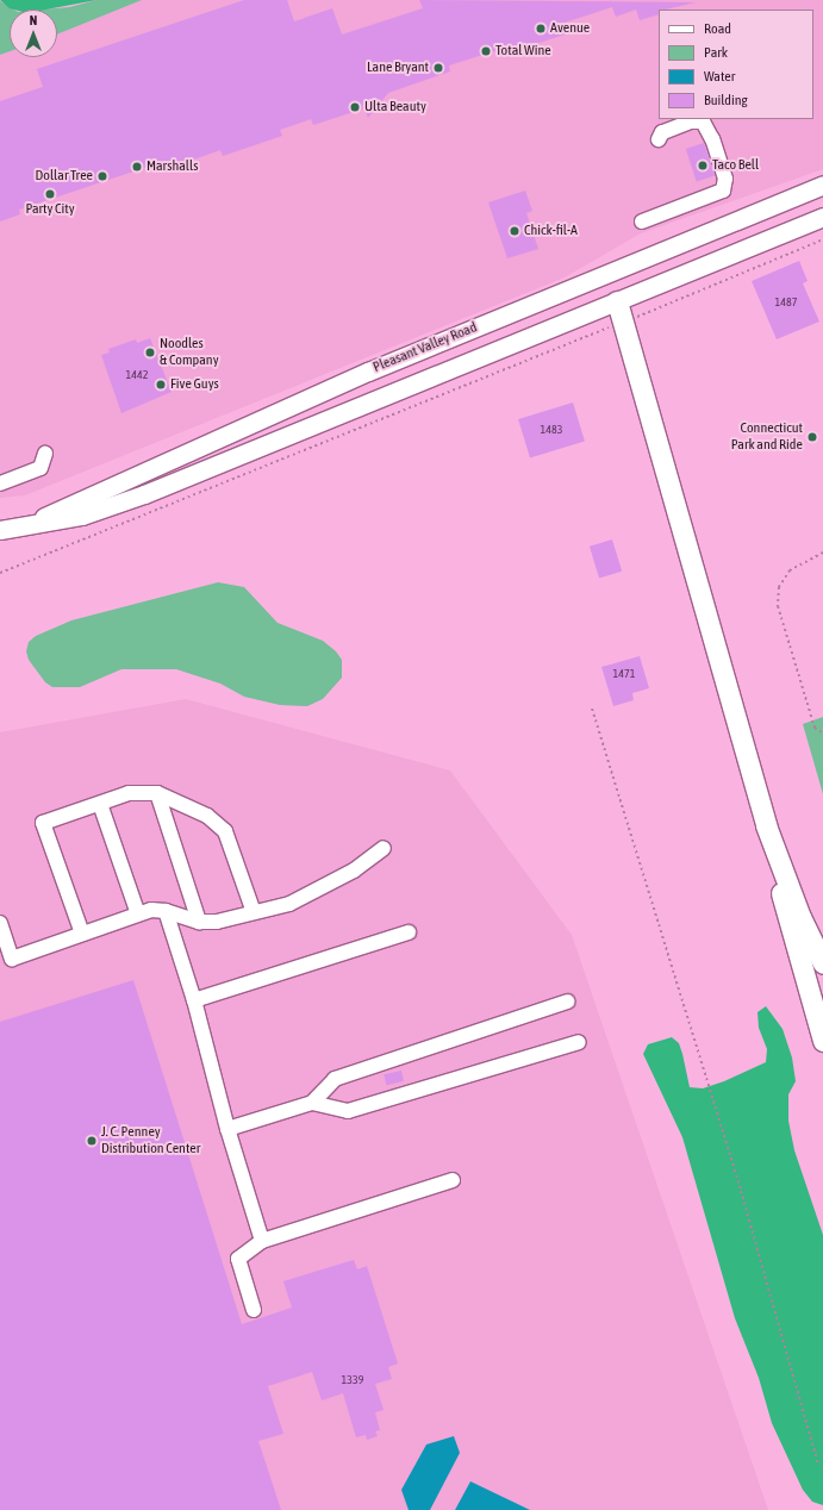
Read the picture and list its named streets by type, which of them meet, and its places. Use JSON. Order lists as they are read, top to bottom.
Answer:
{
  "streets": {
    "main road": ["Pleasant Valley Road"]
  },
  "places": [
    "Avenue",
    "Total Wine",
    "Lane Bryant",
    "Ulta Beauty",
    "Taco Bell",
    "Marshalls",
    "Dollar Tree",
    "Party City",
    "Chick-fil-A",
    "Noodles & Company",
    "Five Guys",
    "Connecticut Park and Ride",
    "J. C. Penney Distribution Center"
  ],
  "house_numbers": [
    "1487",
    "1442",
    "1483",
    "1471",
    "1339"
  ],
  "legend": [
    "Road",
    "Park",
    "Water",
    "Building"
  ],
  "north": "top"
}
